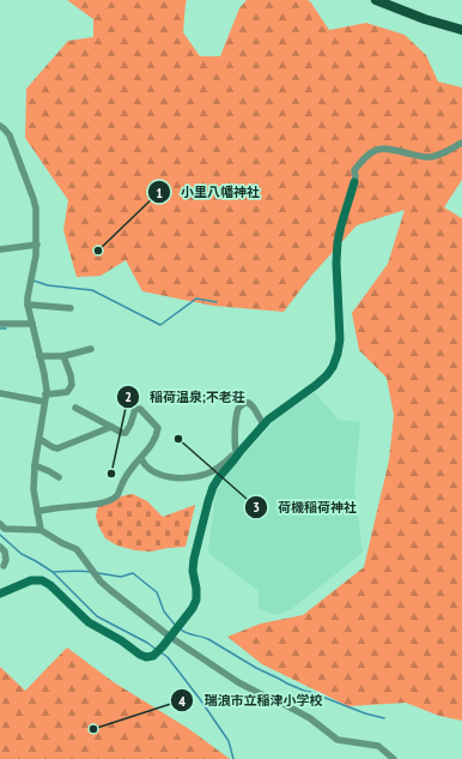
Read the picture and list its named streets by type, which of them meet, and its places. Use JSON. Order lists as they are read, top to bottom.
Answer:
{
  "places": [
    "小里八幡神社",
    "荷機稲荷神社",
    "稲荷温泉;不老荘",
    "瑞浪市立稲津小学校"
  ]
}
